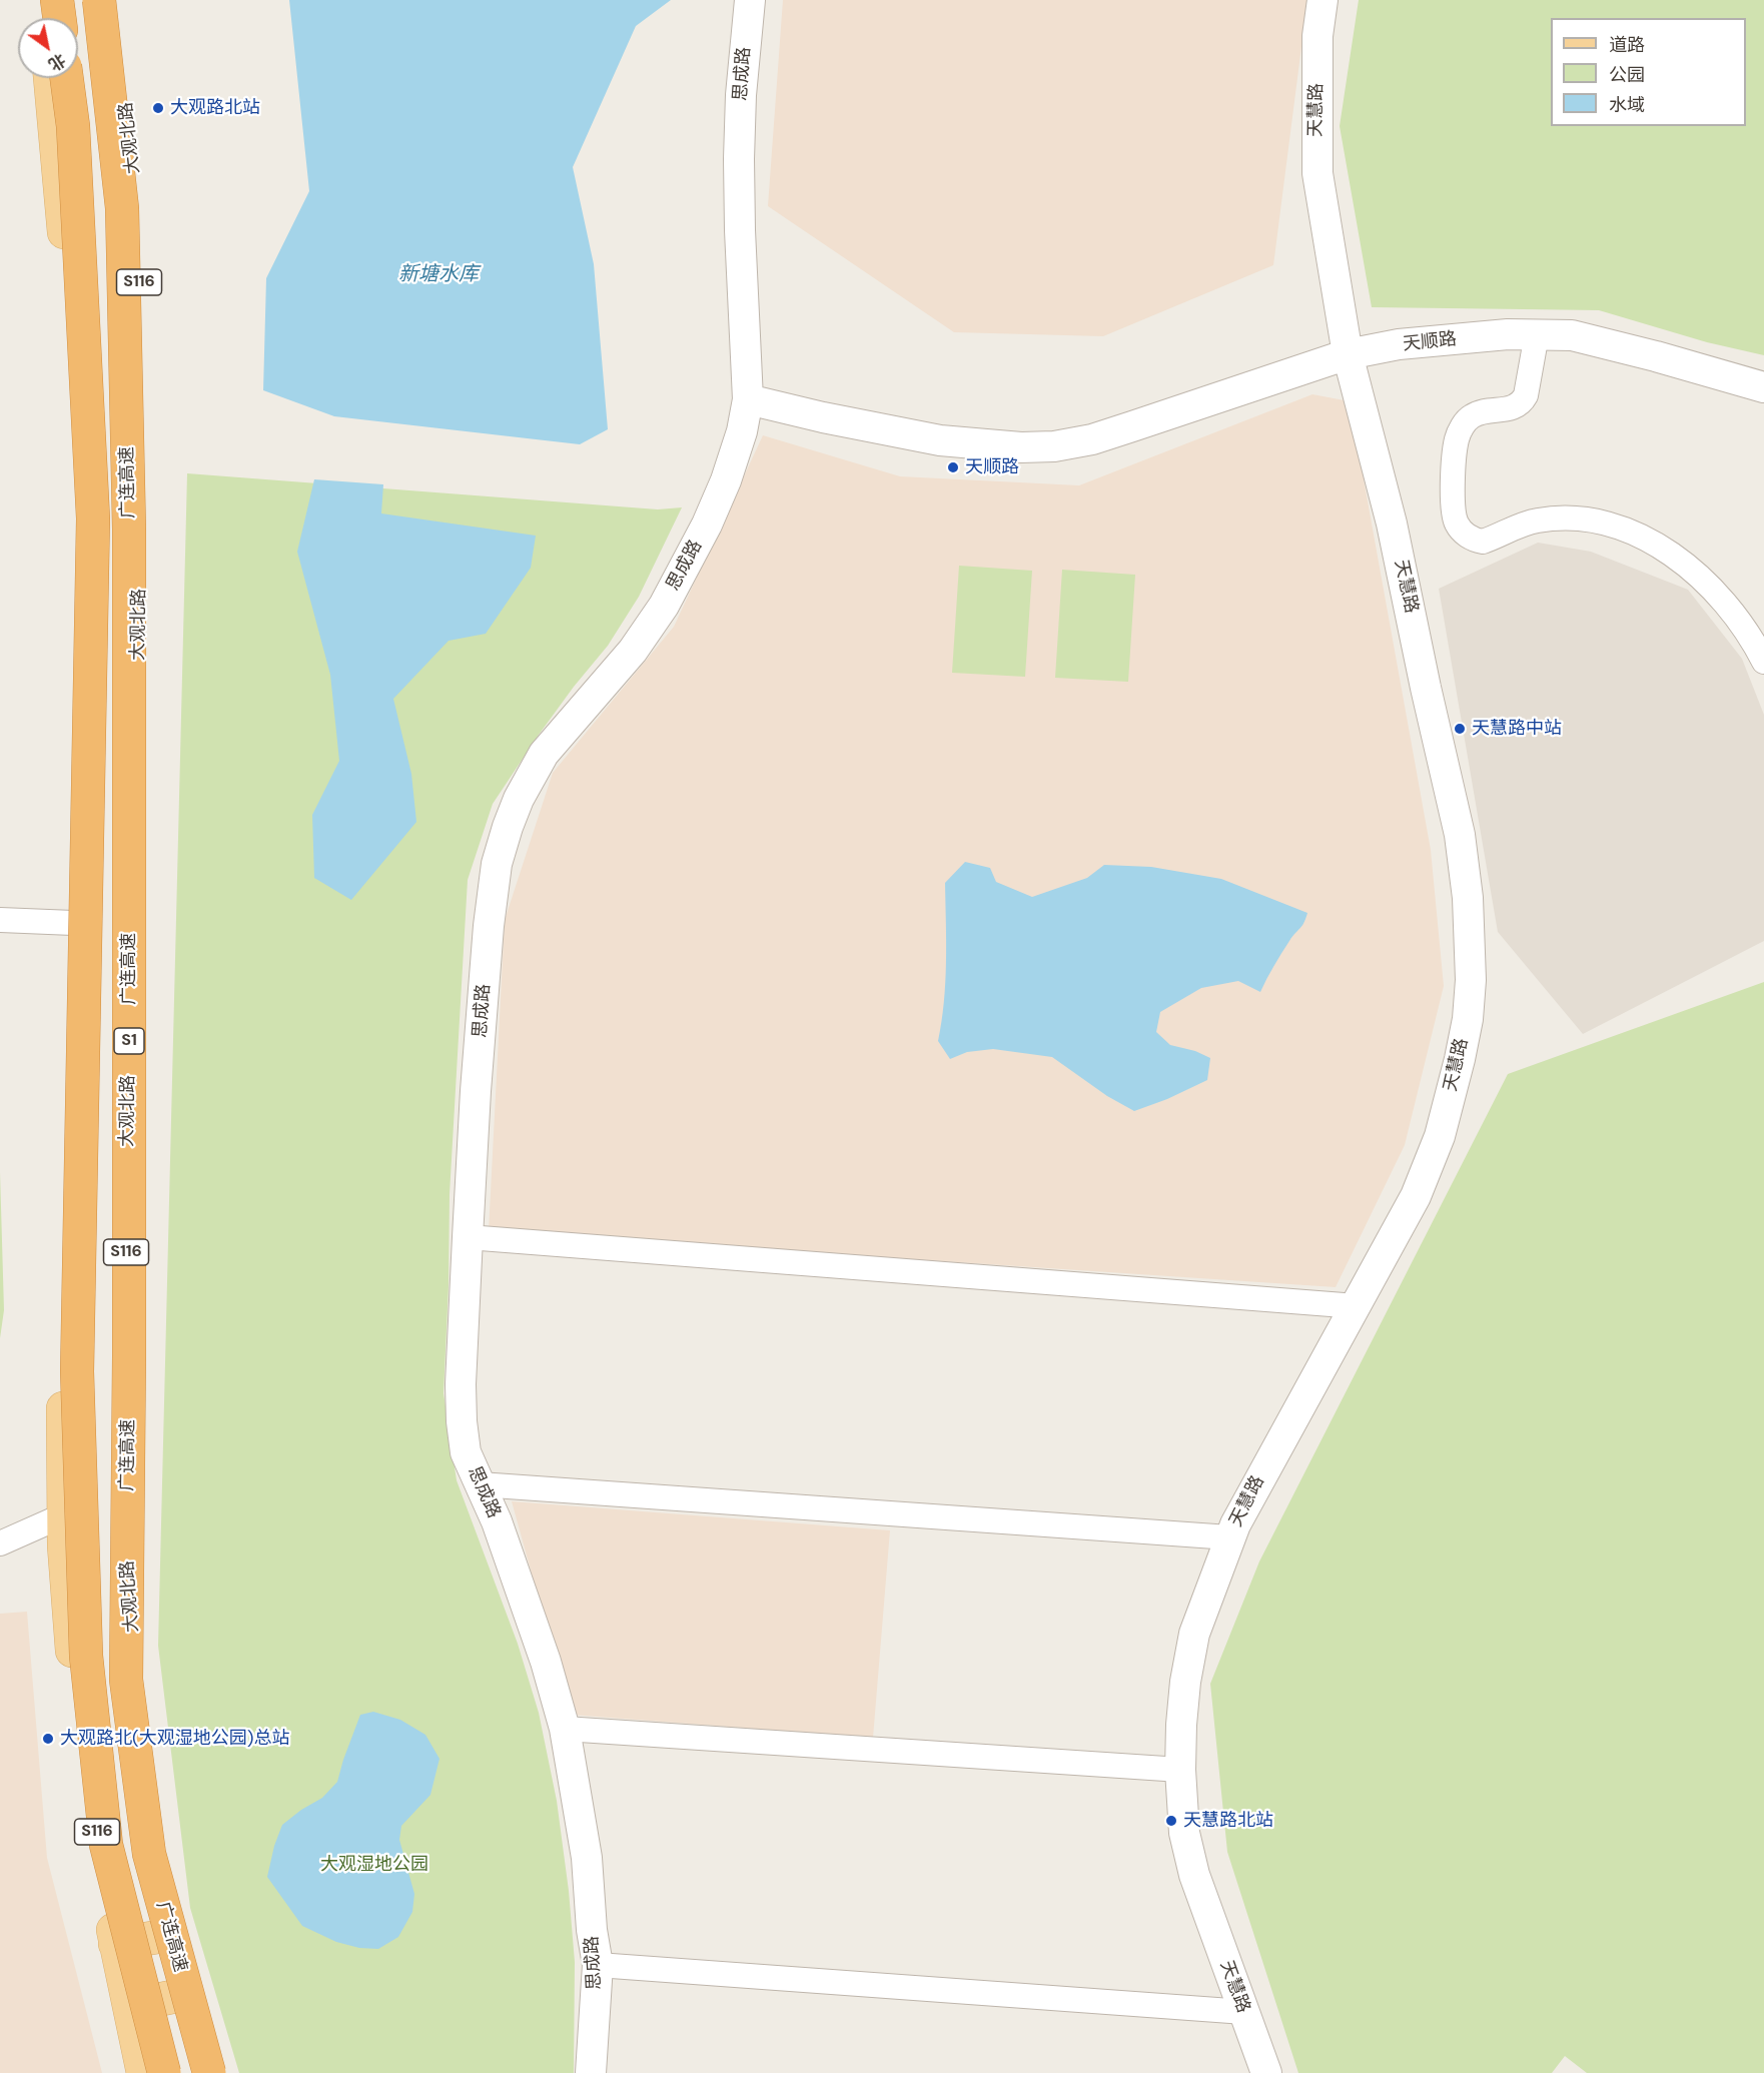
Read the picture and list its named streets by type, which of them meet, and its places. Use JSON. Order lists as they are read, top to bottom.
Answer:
{
  "streets": {
    "highway": ["广连高速", "S1"],
    "main road": ["大观北路", "S116"],
    "street": ["思成路", "天慧路", "天顺路"]
  },
  "crossings": [
    ["思成路", "天顺路"],
    ["天慧路", "天顺路"]
  ],
  "water": ["新塘水库"],
  "parks": ["大观湿地公园"],
  "places": [
    "大观路北站",
    "天顺路",
    "天慧路中站",
    "大观路北(大观湿地公园)总站",
    "天慧路北站"
  ],
  "legend": ["道路", "公园", "水域"],
  "north": "bottom right"
}
